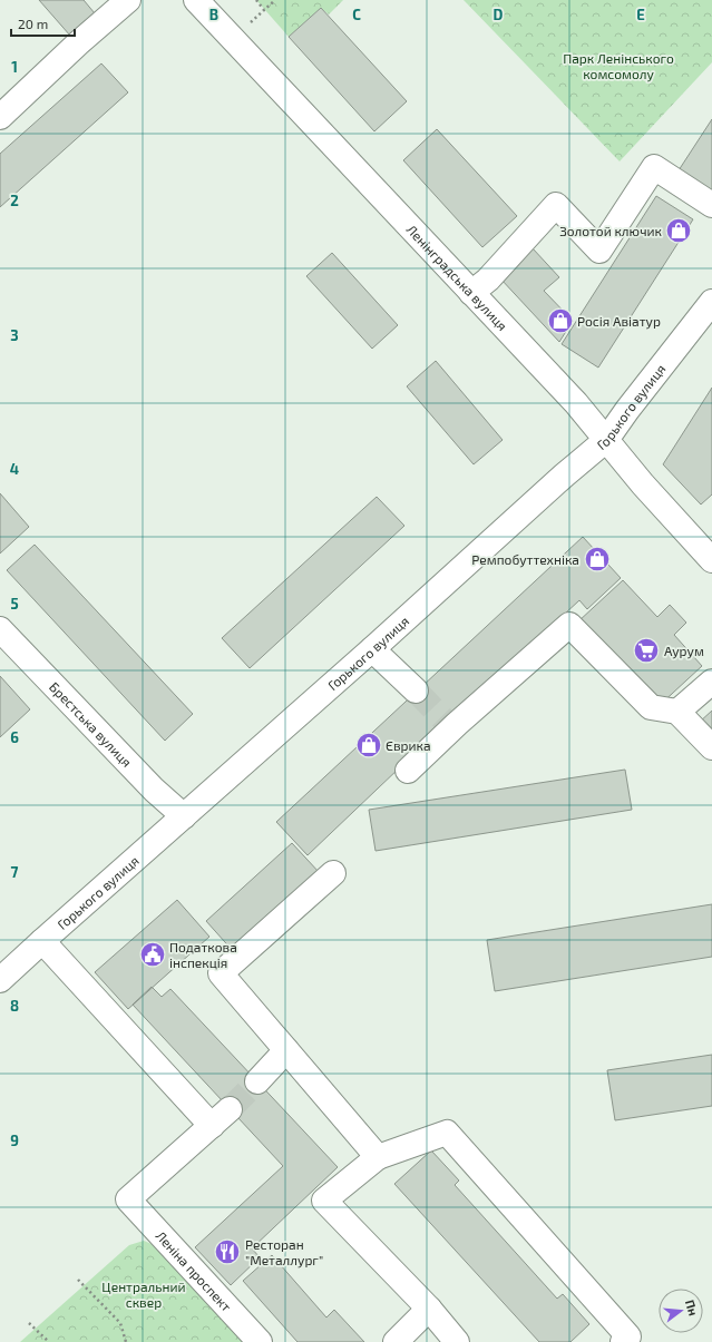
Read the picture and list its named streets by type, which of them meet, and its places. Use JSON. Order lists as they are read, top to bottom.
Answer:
{
  "streets": {
    "street": [
      "Ленінградська вулиця",
      "Горького вулиця",
      "Брестська вулиця",
      "Леніна проспект"
    ]
  },
  "crossings": [
    ["Ленінградська вулиця", "Горького вулиця"],
    ["Горького вулиця", "Брестська вулиця"]
  ],
  "parks": ["Парк Ленінського комсомолу", "Центральний сквер"],
  "places": {
    "shop": [
      "Золотой ключик",
      "Росія Авіатур",
      "Ремпобуттехніка",
      "Єврика"
    ],
    "supermarket": ["Аурум"],
    "public building": ["Податкова інспекція"],
    "restaurant": ["Ресторан \"Металлург\""]
  },
  "scale_bar": "20 m",
  "north": "right",
  "grid": {
    "columns": [
      "B",
      "C",
      "D",
      "E"
    ],
    "rows": [
      "1",
      "2",
      "3",
      "4",
      "5",
      "6",
      "7",
      "8",
      "9"
    ]
  }
}
